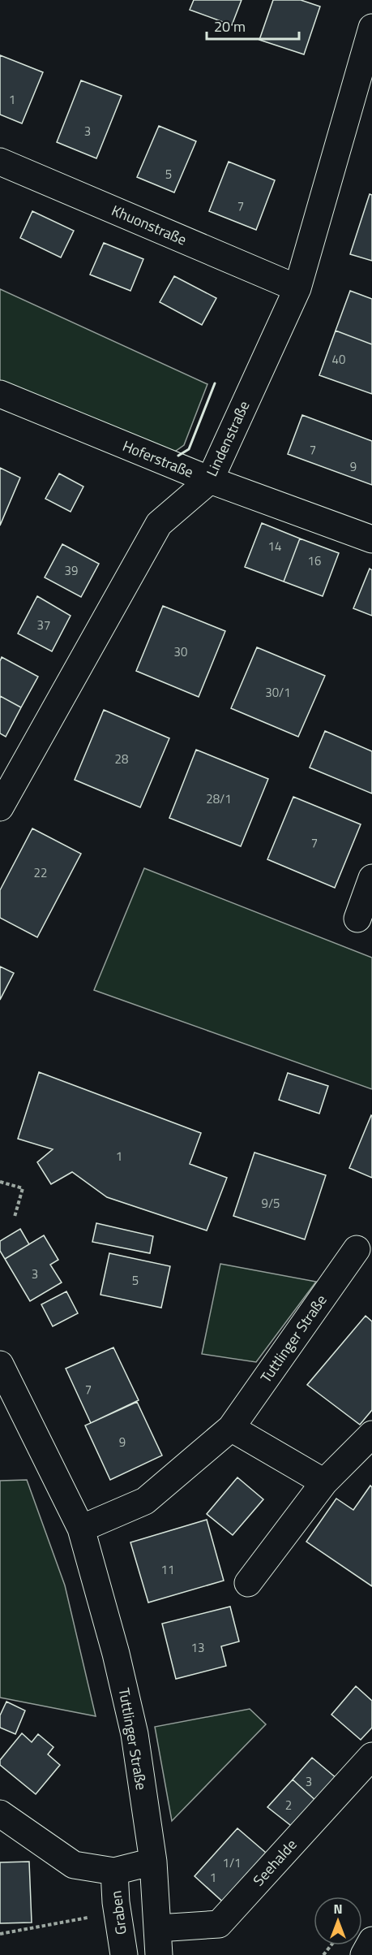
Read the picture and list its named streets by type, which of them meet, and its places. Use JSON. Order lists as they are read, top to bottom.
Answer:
{
  "streets": {
    "street": [
      "Khuonstraße",
      "Lindenstraße",
      "Hoferstraße",
      "Tuttlinger Straße",
      "Seehalde",
      "Graben"
    ]
  },
  "crossings": [
    ["Khuonstraße", "Lindenstraße"],
    ["Lindenstraße", "Hoferstraße"],
    ["Tuttlinger Straße", "Seehalde"]
  ],
  "house_numbers": [
    "1",
    "3",
    "5",
    "7",
    "40",
    "7",
    "9",
    "14",
    "16",
    "39",
    "37",
    "30",
    "30/1",
    "28",
    "28/1",
    "7",
    "22",
    "1",
    "9/5",
    "3",
    "5",
    "7",
    "9",
    "11",
    "13",
    "3",
    "2",
    "1/1",
    "1"
  ],
  "scale_bar": "20 m",
  "north": "top"
}
